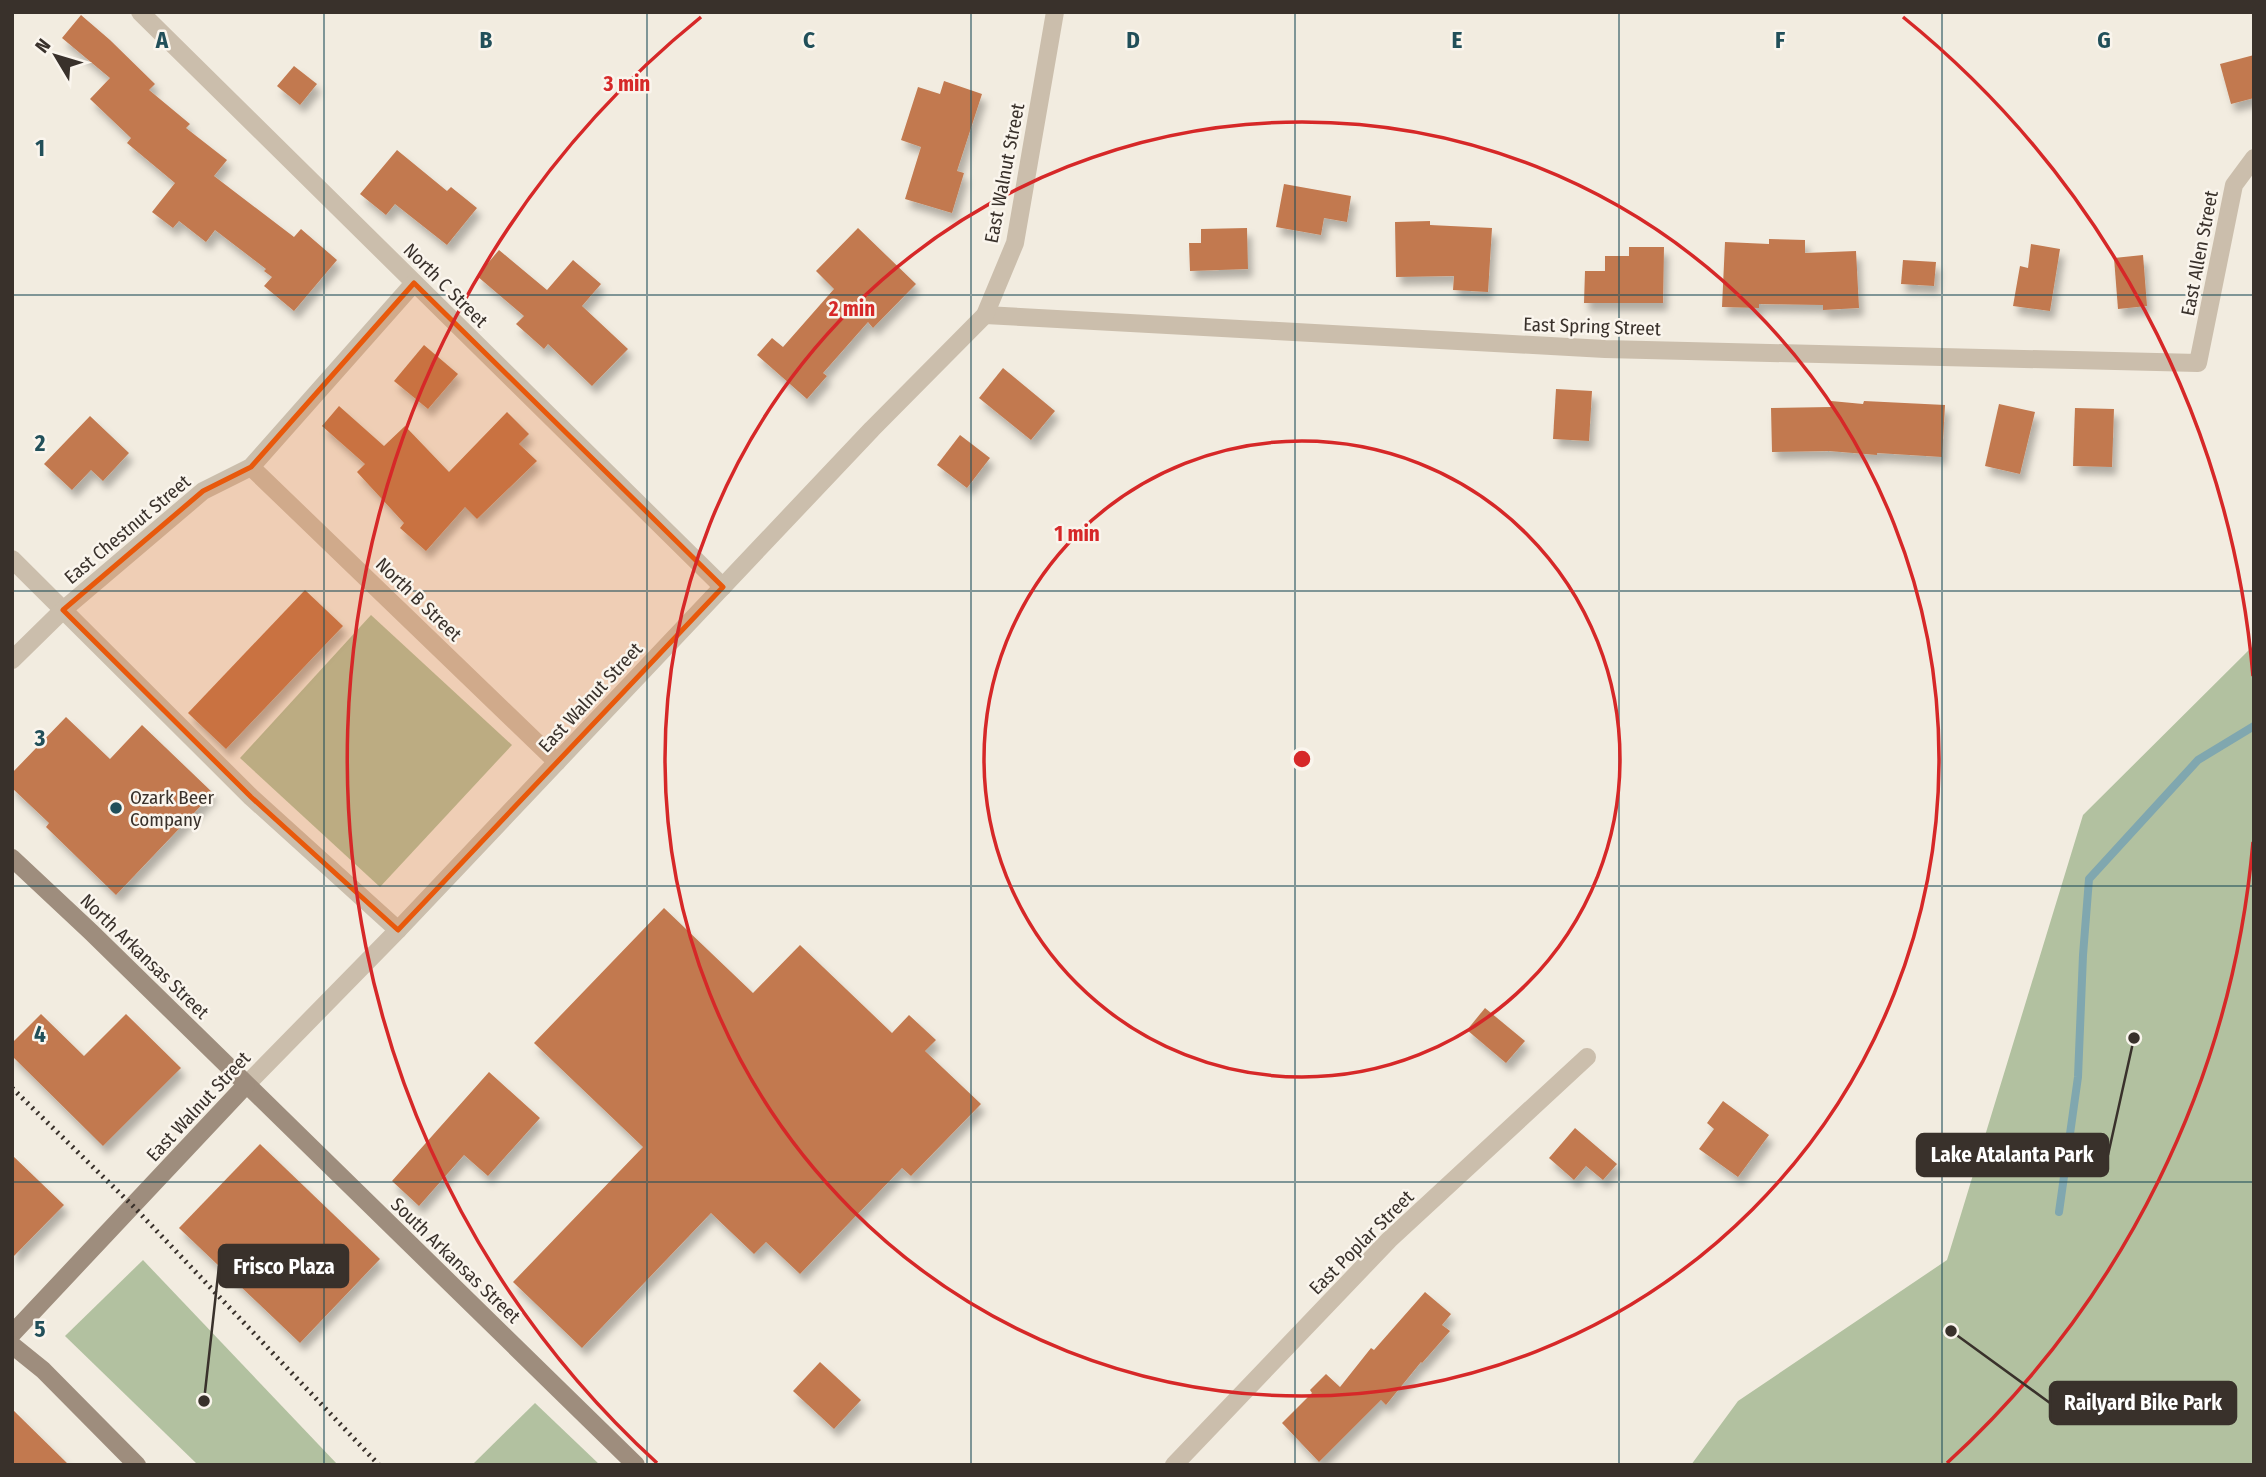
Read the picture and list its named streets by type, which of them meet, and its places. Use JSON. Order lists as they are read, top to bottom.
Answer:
{
  "streets": {
    "street": [
      "East Walnut Street",
      "East Allen Street",
      "North C Street",
      "East Spring Street",
      "East Chestnut Street",
      "North B Street",
      "North Arkansas Street",
      "East Poplar Street",
      "South Arkansas Street"
    ]
  },
  "crossings": [
    ["East Walnut Street", "North C Street"],
    ["East Walnut Street", "East Spring Street"],
    ["East Walnut Street", "North B Street"],
    ["East Walnut Street", "North Arkansas Street"],
    ["East Walnut Street", "South Arkansas Street"],
    ["East Allen Street", "East Spring Street"],
    ["North C Street", "East Chestnut Street"],
    ["East Chestnut Street", "North B Street"],
    ["North Arkansas Street", "South Arkansas Street"]
  ],
  "places": [
    "Ozark Beer Company",
    "Lake Atalanta Park",
    "Railyard Bike Park",
    "Frisco Plaza"
  ],
  "north": "top left",
  "grid": {
    "columns": [
      "A",
      "B",
      "C",
      "D",
      "E",
      "F",
      "G"
    ],
    "rows": [
      "1",
      "2",
      "3",
      "4",
      "5"
    ]
  },
  "rings": ["3 min", "2 min", "1 min"]
}
